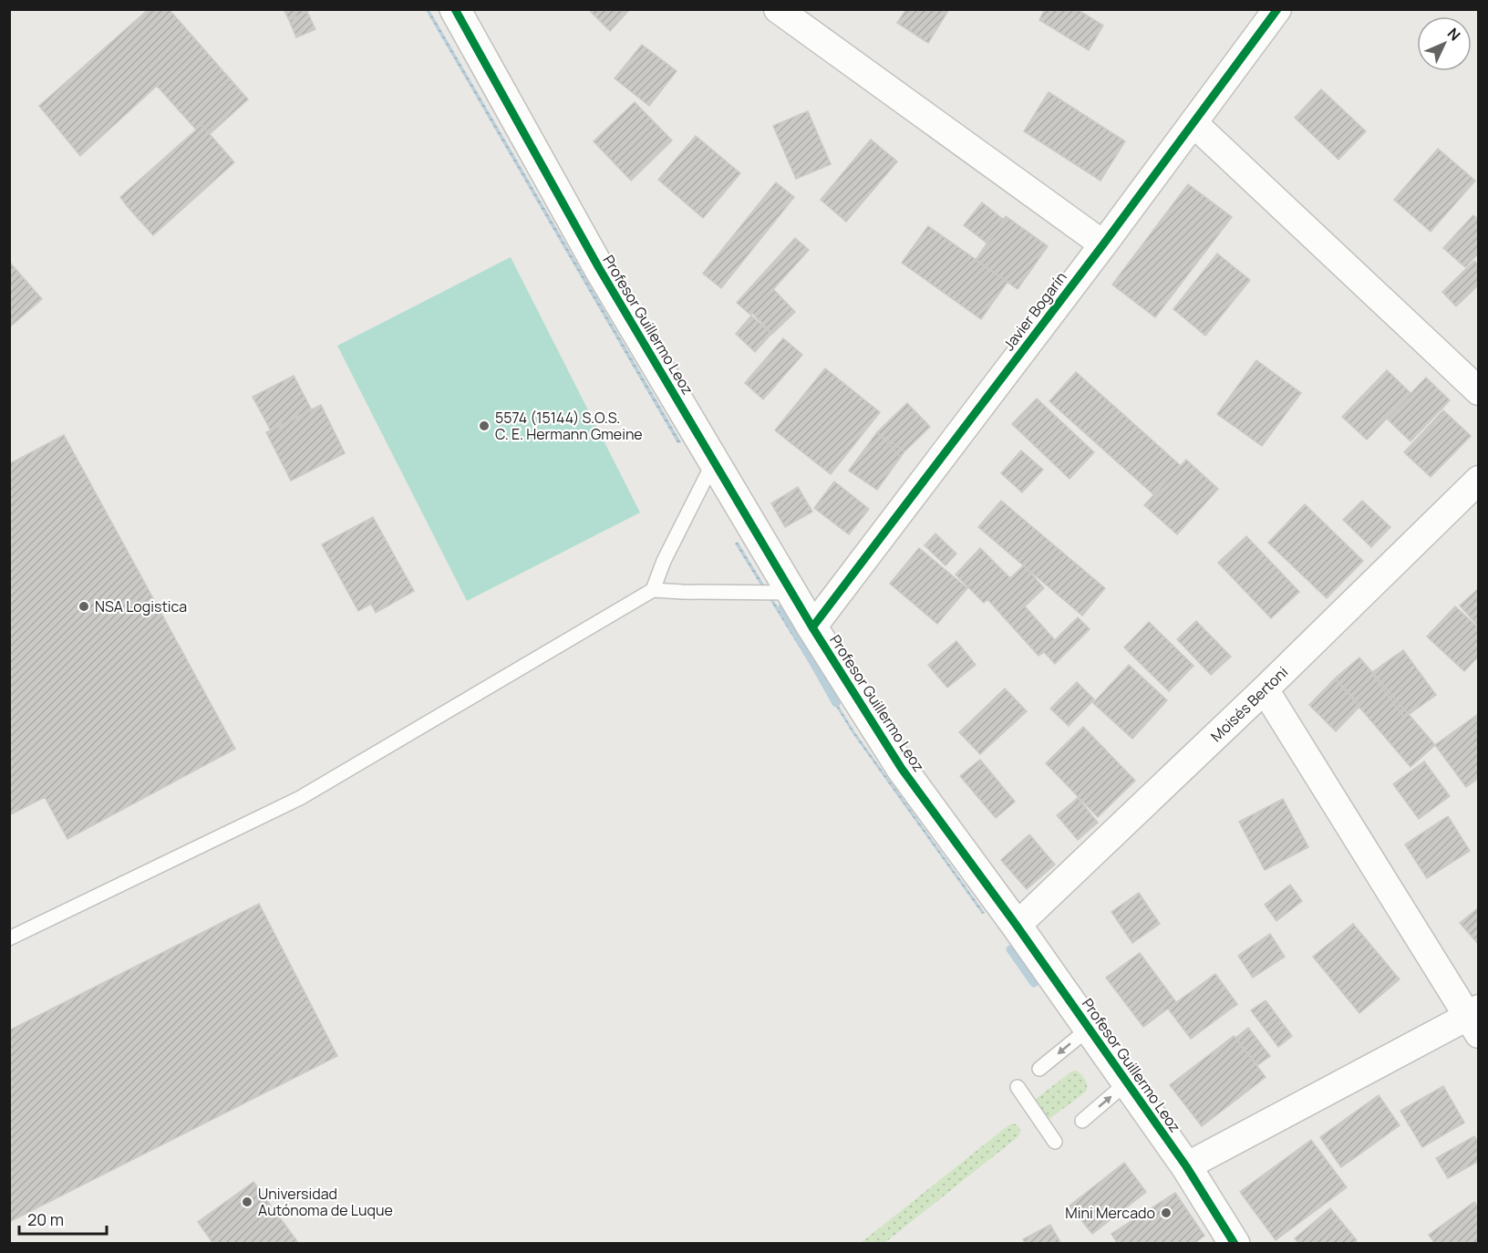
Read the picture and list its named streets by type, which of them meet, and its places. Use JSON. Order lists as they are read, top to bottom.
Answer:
{
  "streets": {
    "street": ["Javier Bogarín", "Profesor Guillermo Leoz", "Moisés Bertoni"]
  },
  "crossings": [
    ["Javier Bogarín", "Profesor Guillermo Leoz"],
    ["Profesor Guillermo Leoz", "Moisés Bertoni"]
  ],
  "places": [
    "5574 (15144) S.O.S. C. E. Hermann Gmeine",
    "NSA Logistica",
    "Universidad Autónoma de Luque",
    "Mini Mercado"
  ],
  "scale_bar": "20 m",
  "north": "top right"
}
